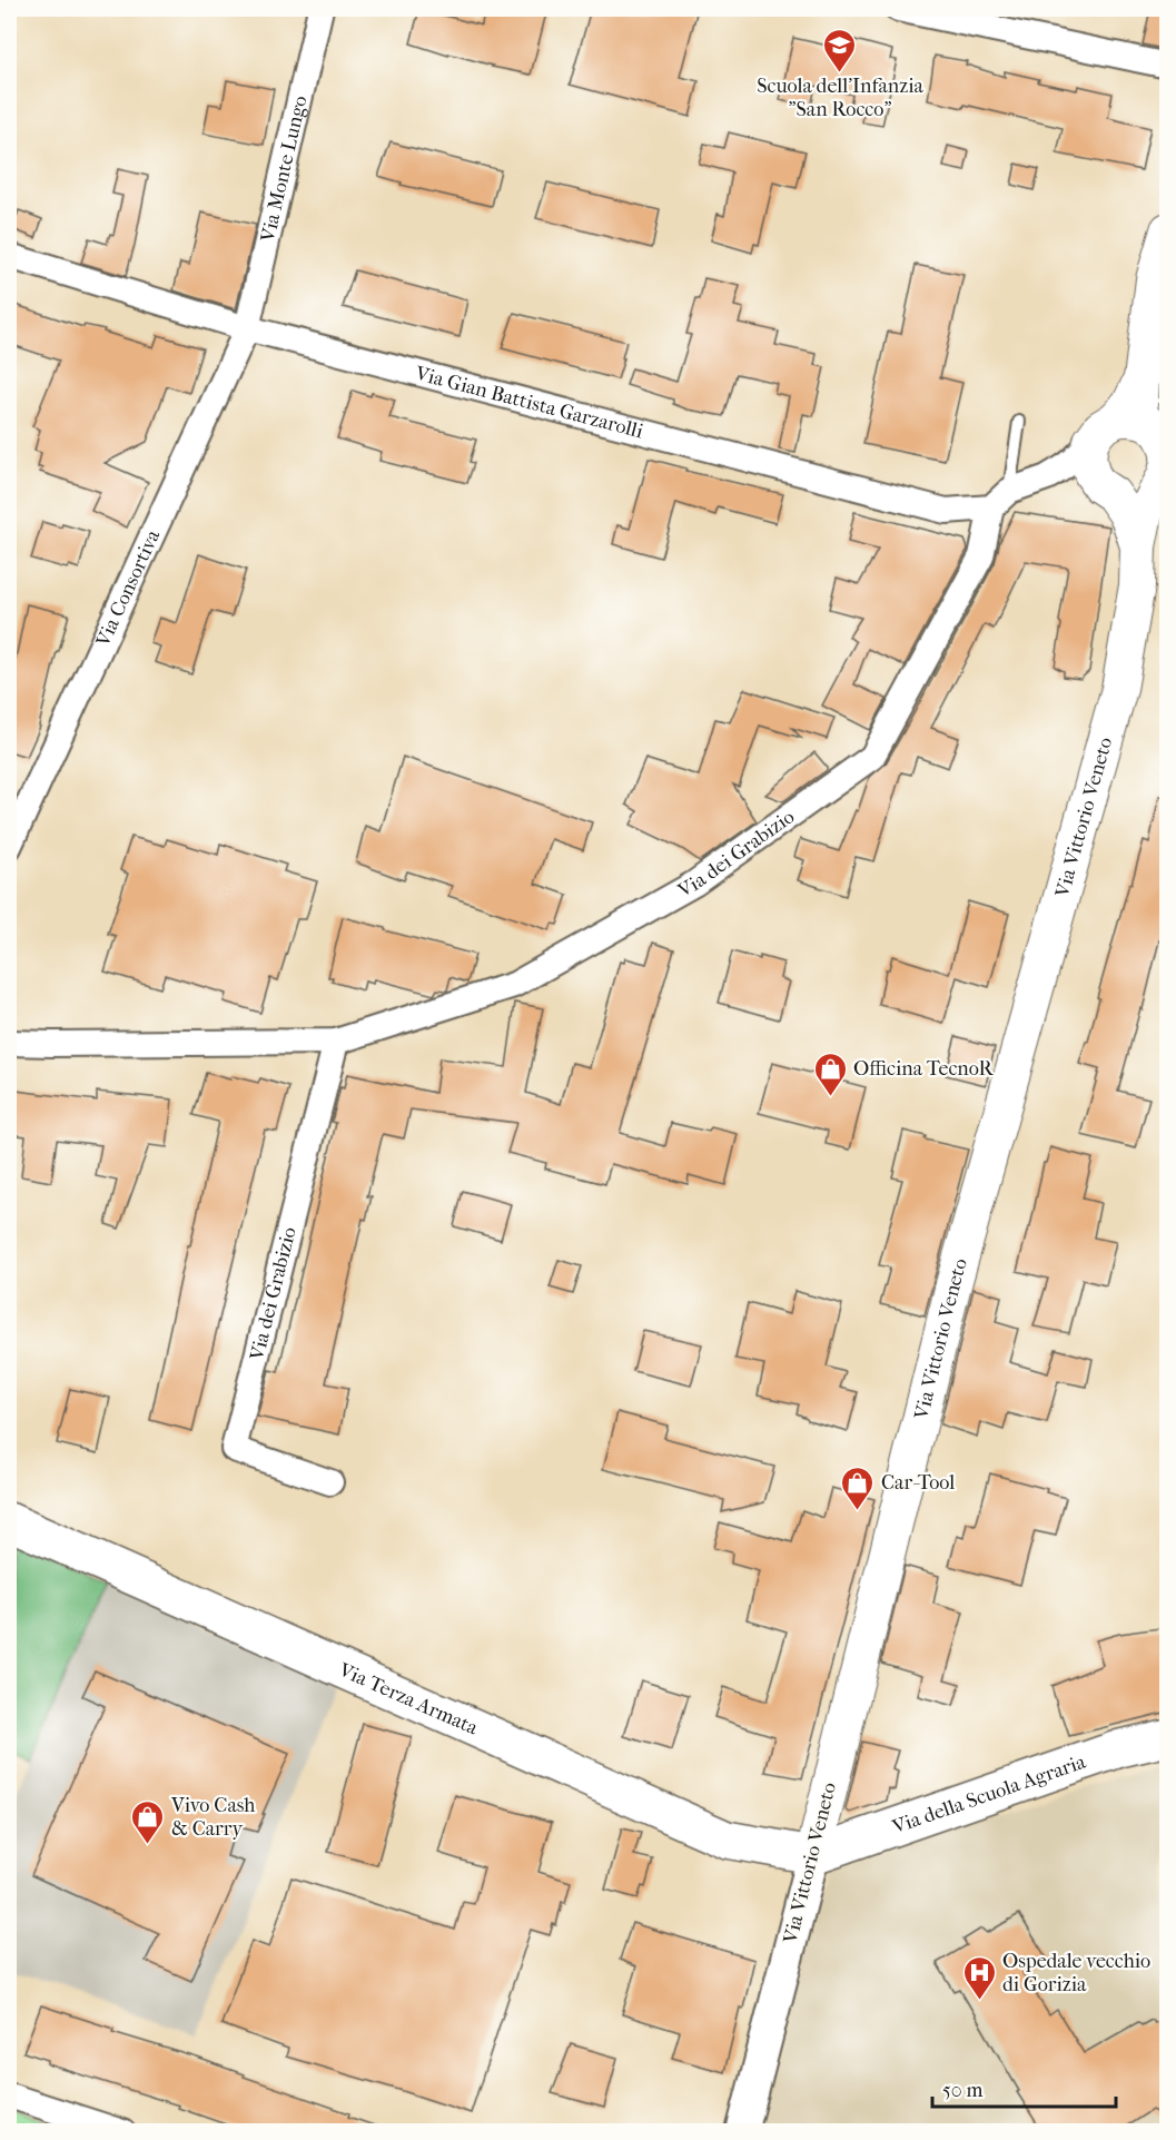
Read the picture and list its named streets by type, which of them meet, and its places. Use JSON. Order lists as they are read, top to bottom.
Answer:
{
  "streets": {
    "main road": ["Via Vittorio Veneto", "Via Terza Armata", "Via della Scuola Agraria"],
    "street": [
      "Via Monte Lungo",
      "Via Gian Battista Garzarolli",
      "Via Consortiva",
      "Via dei Grabizio"
    ]
  },
  "crossings": [
    ["Via Monte Lungo", "Via Gian Battista Garzarolli"],
    ["Via Monte Lungo", "Via Consortiva"],
    ["Via Gian Battista Garzarolli", "Via Consortiva"],
    ["Via Gian Battista Garzarolli", "Via Vittorio Veneto"],
    ["Via Gian Battista Garzarolli", "Via dei Grabizio"],
    ["Via Vittorio Veneto", "Via Terza Armata"],
    ["Via Vittorio Veneto", "Via della Scuola Agraria"],
    ["Via Terza Armata", "Via della Scuola Agraria"]
  ],
  "places": {
    "school or university": ["Scuola dell'Infanzia \"San Rocco\""],
    "shop": ["Officina TecnoR", "Car-Tool", "Vivo Cash & Carry"],
    "hospital": ["Ospedale vecchio di Gorizia"]
  },
  "scale_bar": "50 m"
}
